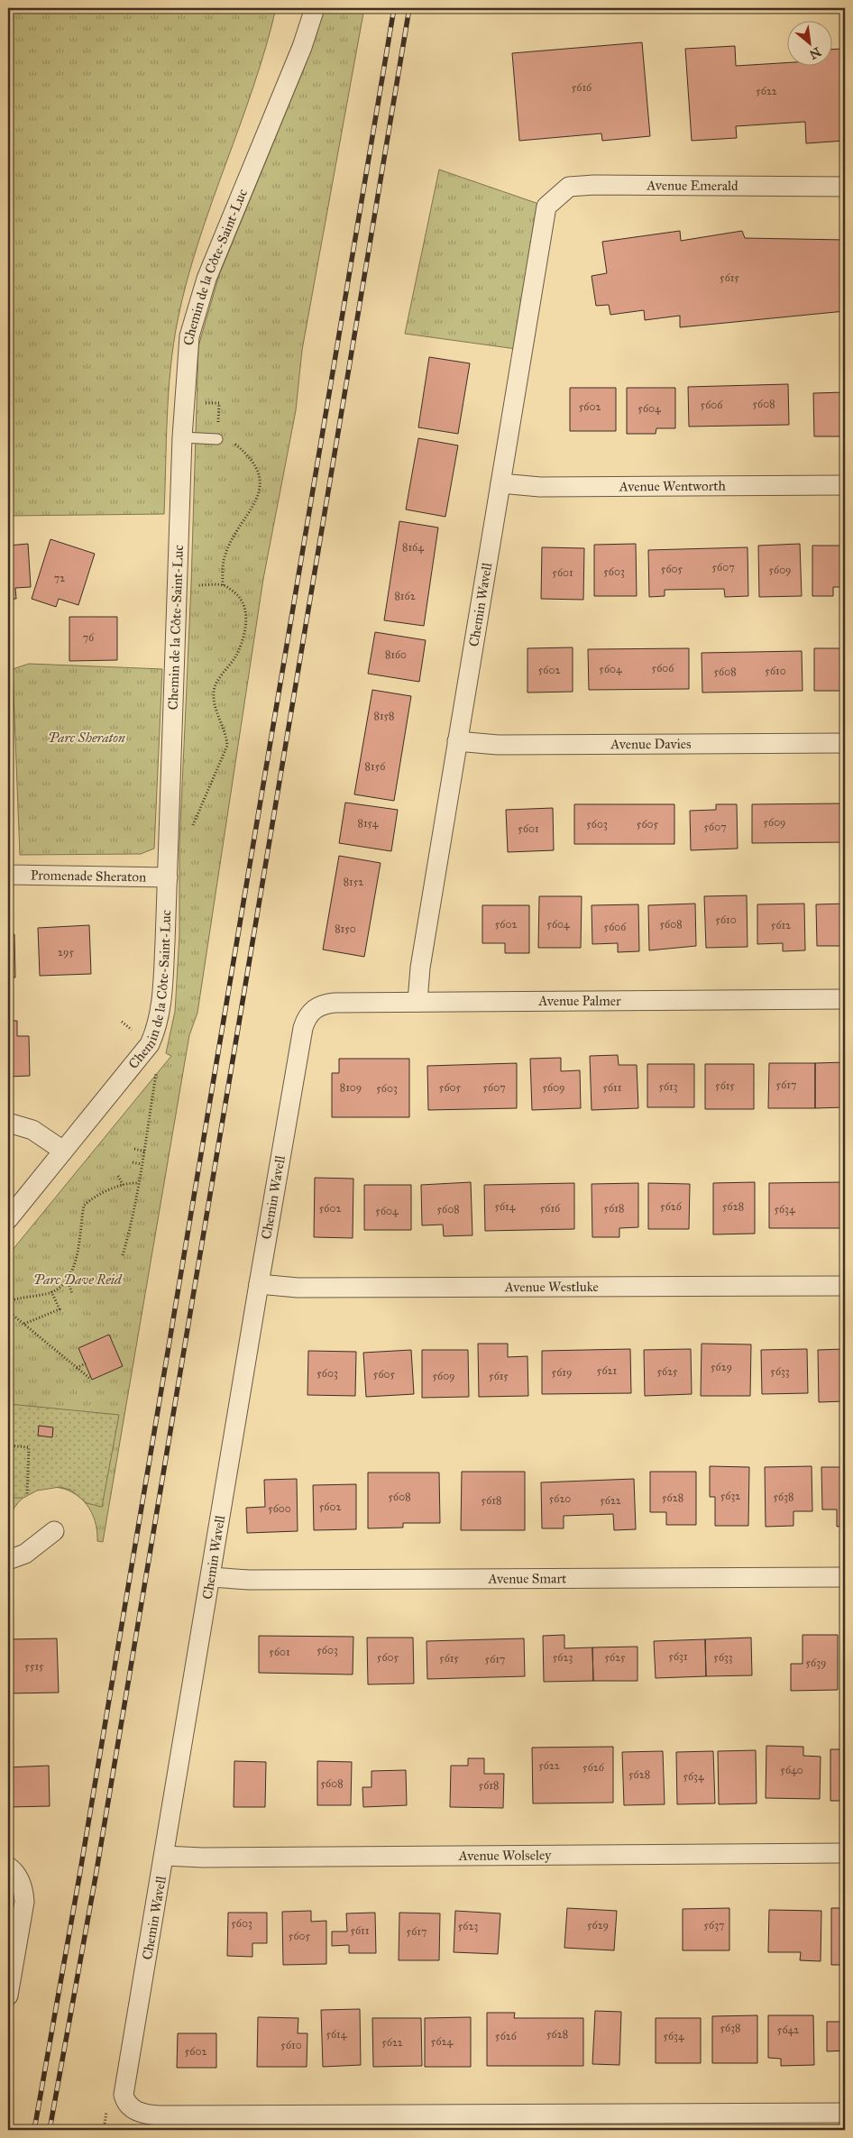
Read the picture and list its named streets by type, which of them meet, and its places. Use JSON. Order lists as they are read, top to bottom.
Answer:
{
  "streets": {
    "street": [
      "Avenue Emerald",
      "Chemin de la Côte-Saint-Luc",
      "Avenue Wentworth",
      "Chemin Wavell",
      "Avenue Davies",
      "Promenade Sheraton",
      "Avenue Palmer",
      "Avenue Westluke",
      "Avenue Smart",
      "Avenue Wolseley"
    ]
  },
  "crossings": [
    ["Avenue Emerald", "Chemin Wavell"],
    ["Chemin de la Côte-Saint-Luc", "Promenade Sheraton"],
    ["Avenue Wentworth", "Chemin Wavell"],
    ["Chemin Wavell", "Avenue Davies"],
    ["Chemin Wavell", "Avenue Palmer"],
    ["Chemin Wavell", "Avenue Westluke"],
    ["Chemin Wavell", "Avenue Smart"],
    ["Chemin Wavell", "Avenue Wolseley"]
  ],
  "parks": ["Parc Sheraton", "Parc Dave Reid"],
  "house_numbers": [
    "5616",
    "5622",
    "5615",
    "5608",
    "5606",
    "5602",
    "5604",
    "8164",
    "5607",
    "5605",
    "5609",
    "5603",
    "5601",
    "72",
    "8162",
    "76",
    "8160",
    "5606",
    "5604",
    "5602",
    "5610",
    "5608",
    "8158",
    "8156",
    "5609",
    "8154",
    "5603",
    "5605",
    "5607",
    "5601",
    "8152",
    "5610",
    "5602",
    "5604",
    "5608",
    "5612",
    "5606",
    "8150",
    "295",
    "5617",
    "5615",
    "5613",
    "8109",
    "5605",
    "5607",
    "5609",
    "5611",
    "5603",
    "5614",
    "5626",
    "5628",
    "5602",
    "5616",
    "5618",
    "5608",
    "5634",
    "5604",
    "5629",
    "5621",
    "5625",
    "5633",
    "5619",
    "5603",
    "5605",
    "5609",
    "5615",
    "5632",
    "5608",
    "5638",
    "5628",
    "5620",
    "5618",
    "5622",
    "5602",
    "5600",
    "5603",
    "5601",
    "5631",
    "5605",
    "5623",
    "5625",
    "5633",
    "5615",
    "5617",
    "5639",
    "5515",
    "5622",
    "5626",
    "5640",
    "5628",
    "5634",
    "5608",
    "5618",
    "5603",
    "5629",
    "5637",
    "5623",
    "5611",
    "5617",
    "5605",
    "5638",
    "5642",
    "5614",
    "5628",
    "5626",
    "5634",
    "5624",
    "5622",
    "5610",
    "5602"
  ],
  "north": "bottom right"
}
